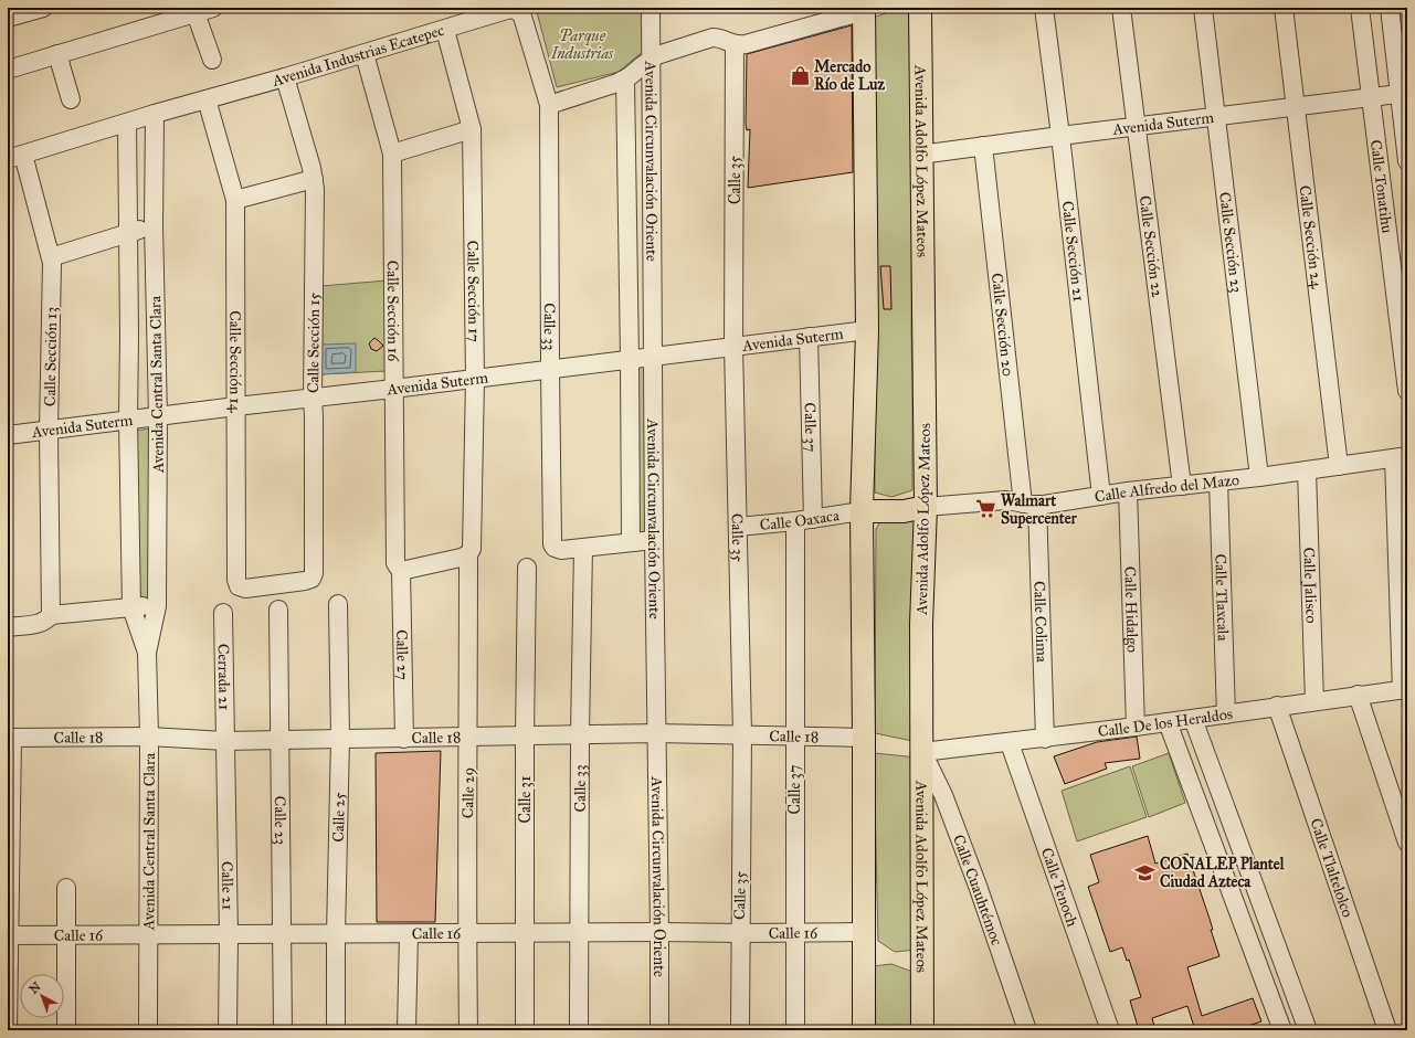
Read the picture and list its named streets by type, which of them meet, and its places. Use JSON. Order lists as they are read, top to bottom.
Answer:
{
  "streets": {
    "main road": ["Avenida Adolfo López Mateos"],
    "street": [
      "Avenida Industrias Ecatepec",
      "Avenida Suterm",
      "Avenida Circunvalación Oriente",
      "Calle 35",
      "Calle Tonatihu",
      "Calle Sección 24",
      "Calle Sección 23",
      "Calle Sección 22",
      "Calle Sección 21",
      "Calle Sección 17",
      "Calle Sección 16",
      "Calle Sección 20",
      "Calle 33",
      "Calle Sección 15",
      "Calle Sección 13",
      "Calle Sección 14",
      "Avenida Central Santa Clara",
      "Calle 37",
      "Calle Alfredo del Mazo",
      "Calle Oaxaca",
      "Calle Jalisco",
      "Calle Tlaxcala",
      "Calle Hidalgo",
      "Calle Colima",
      "Calle 27",
      "Cerrada 21",
      "Calle De los Heraldos",
      "Calle 18",
      "Calle 29",
      "Calle 31",
      "Calle 25",
      "Calle 23",
      "Calle Tlaltelolco",
      "Calle 21",
      "Calle Tenoch",
      "Calle Cuauhtémoc",
      "Calle 16"
    ]
  },
  "crossings": [
    ["Avenida Industrias Ecatepec", "Calle Sección 17"],
    ["Avenida Industrias Ecatepec", "Calle Sección 16"],
    ["Avenida Industrias Ecatepec", "Calle 33"],
    ["Avenida Industrias Ecatepec", "Calle Sección 15"],
    ["Avenida Industrias Ecatepec", "Calle Sección 13"],
    ["Avenida Industrias Ecatepec", "Calle Sección 14"],
    ["Avenida Industrias Ecatepec", "Avenida Central Santa Clara"],
    ["Avenida Suterm", "Avenida Circunvalación Oriente"],
    ["Avenida Suterm", "Avenida Adolfo López Mateos"],
    ["Avenida Suterm", "Calle 35"],
    ["Avenida Suterm", "Calle Tonatihu"],
    ["Avenida Suterm", "Calle Sección 24"],
    ["Avenida Suterm", "Calle Sección 23"],
    ["Avenida Suterm", "Calle Sección 22"],
    ["Avenida Suterm", "Calle Sección 21"],
    ["Avenida Suterm", "Calle Sección 17"],
    ["Avenida Suterm", "Calle Sección 16"],
    ["Avenida Suterm", "Calle Sección 20"],
    ["Avenida Suterm", "Calle 33"],
    ["Avenida Suterm", "Calle Sección 15"],
    ["Avenida Suterm", "Calle Sección 13"],
    ["Avenida Suterm", "Calle Sección 14"],
    ["Avenida Suterm", "Avenida Central Santa Clara"],
    ["Avenida Suterm", "Calle 37"],
    ["Avenida Circunvalación Oriente", "Calle 18"],
    ["Avenida Circunvalación Oriente", "Calle 16"],
    ["Avenida Adolfo López Mateos", "Calle Alfredo del Mazo"],
    ["Avenida Adolfo López Mateos", "Calle De los Heraldos"],
    ["Avenida Adolfo López Mateos", "Calle Cuauhtémoc"],
    ["Calle 35", "Calle Oaxaca"],
    ["Calle 35", "Calle 18"],
    ["Calle 35", "Calle 16"],
    ["Calle Sección 24", "Calle Alfredo del Mazo"],
    ["Calle Sección 23", "Calle Alfredo del Mazo"],
    ["Calle Sección 22", "Calle Alfredo del Mazo"],
    ["Calle Sección 21", "Calle Alfredo del Mazo"],
    ["Calle Sección 17", "Calle 29"],
    ["Calle Sección 16", "Calle 27"],
    ["Calle Sección 20", "Calle Alfredo del Mazo"],
    ["Calle Sección 20", "Calle Colima"],
    ["Calle 33", "Calle 18"],
    ["Calle 33", "Calle 16"],
    ["Calle Sección 15", "Calle Sección 14"],
    ["Avenida Central Santa Clara", "Calle 18"],
    ["Avenida Central Santa Clara", "Calle 16"],
    ["Calle 37", "Calle Oaxaca"],
    ["Calle 37", "Calle 18"],
    ["Calle 37", "Calle 16"],
    ["Calle Alfredo del Mazo", "Calle Jalisco"],
    ["Calle Alfredo del Mazo", "Calle Tlaxcala"],
    ["Calle Alfredo del Mazo", "Calle Hidalgo"],
    ["Calle Alfredo del Mazo", "Calle Colima"],
    ["Calle Jalisco", "Calle De los Heraldos"],
    ["Calle Tlaxcala", "Calle De los Heraldos"],
    ["Calle Hidalgo", "Calle De los Heraldos"],
    ["Calle Colima", "Calle De los Heraldos"],
    ["Calle 27", "Calle 18"],
    ["Cerrada 21", "Calle 18"],
    ["Cerrada 21", "Calle 21"],
    ["Calle De los Heraldos", "Calle Tlaltelolco"],
    ["Calle De los Heraldos", "Calle Tenoch"],
    ["Calle De los Heraldos", "Calle Cuauhtémoc"],
    ["Calle 18", "Calle 29"],
    ["Calle 18", "Calle 31"],
    ["Calle 18", "Calle 25"],
    ["Calle 18", "Calle 23"],
    ["Calle 18", "Calle 21"],
    ["Calle 29", "Calle 16"],
    ["Calle 31", "Calle 16"],
    ["Calle 25", "Calle 16"],
    ["Calle 23", "Calle 16"],
    ["Calle 21", "Calle 16"]
  ],
  "parks": ["Parque Industrias"],
  "places": {
    "shop": ["Mercado Río de Luz"],
    "supermarket": ["Walmart Supercenter"],
    "school or university": ["CONALEP Plantel Ciudad Azteca"]
  },
  "north": "top left"
}
